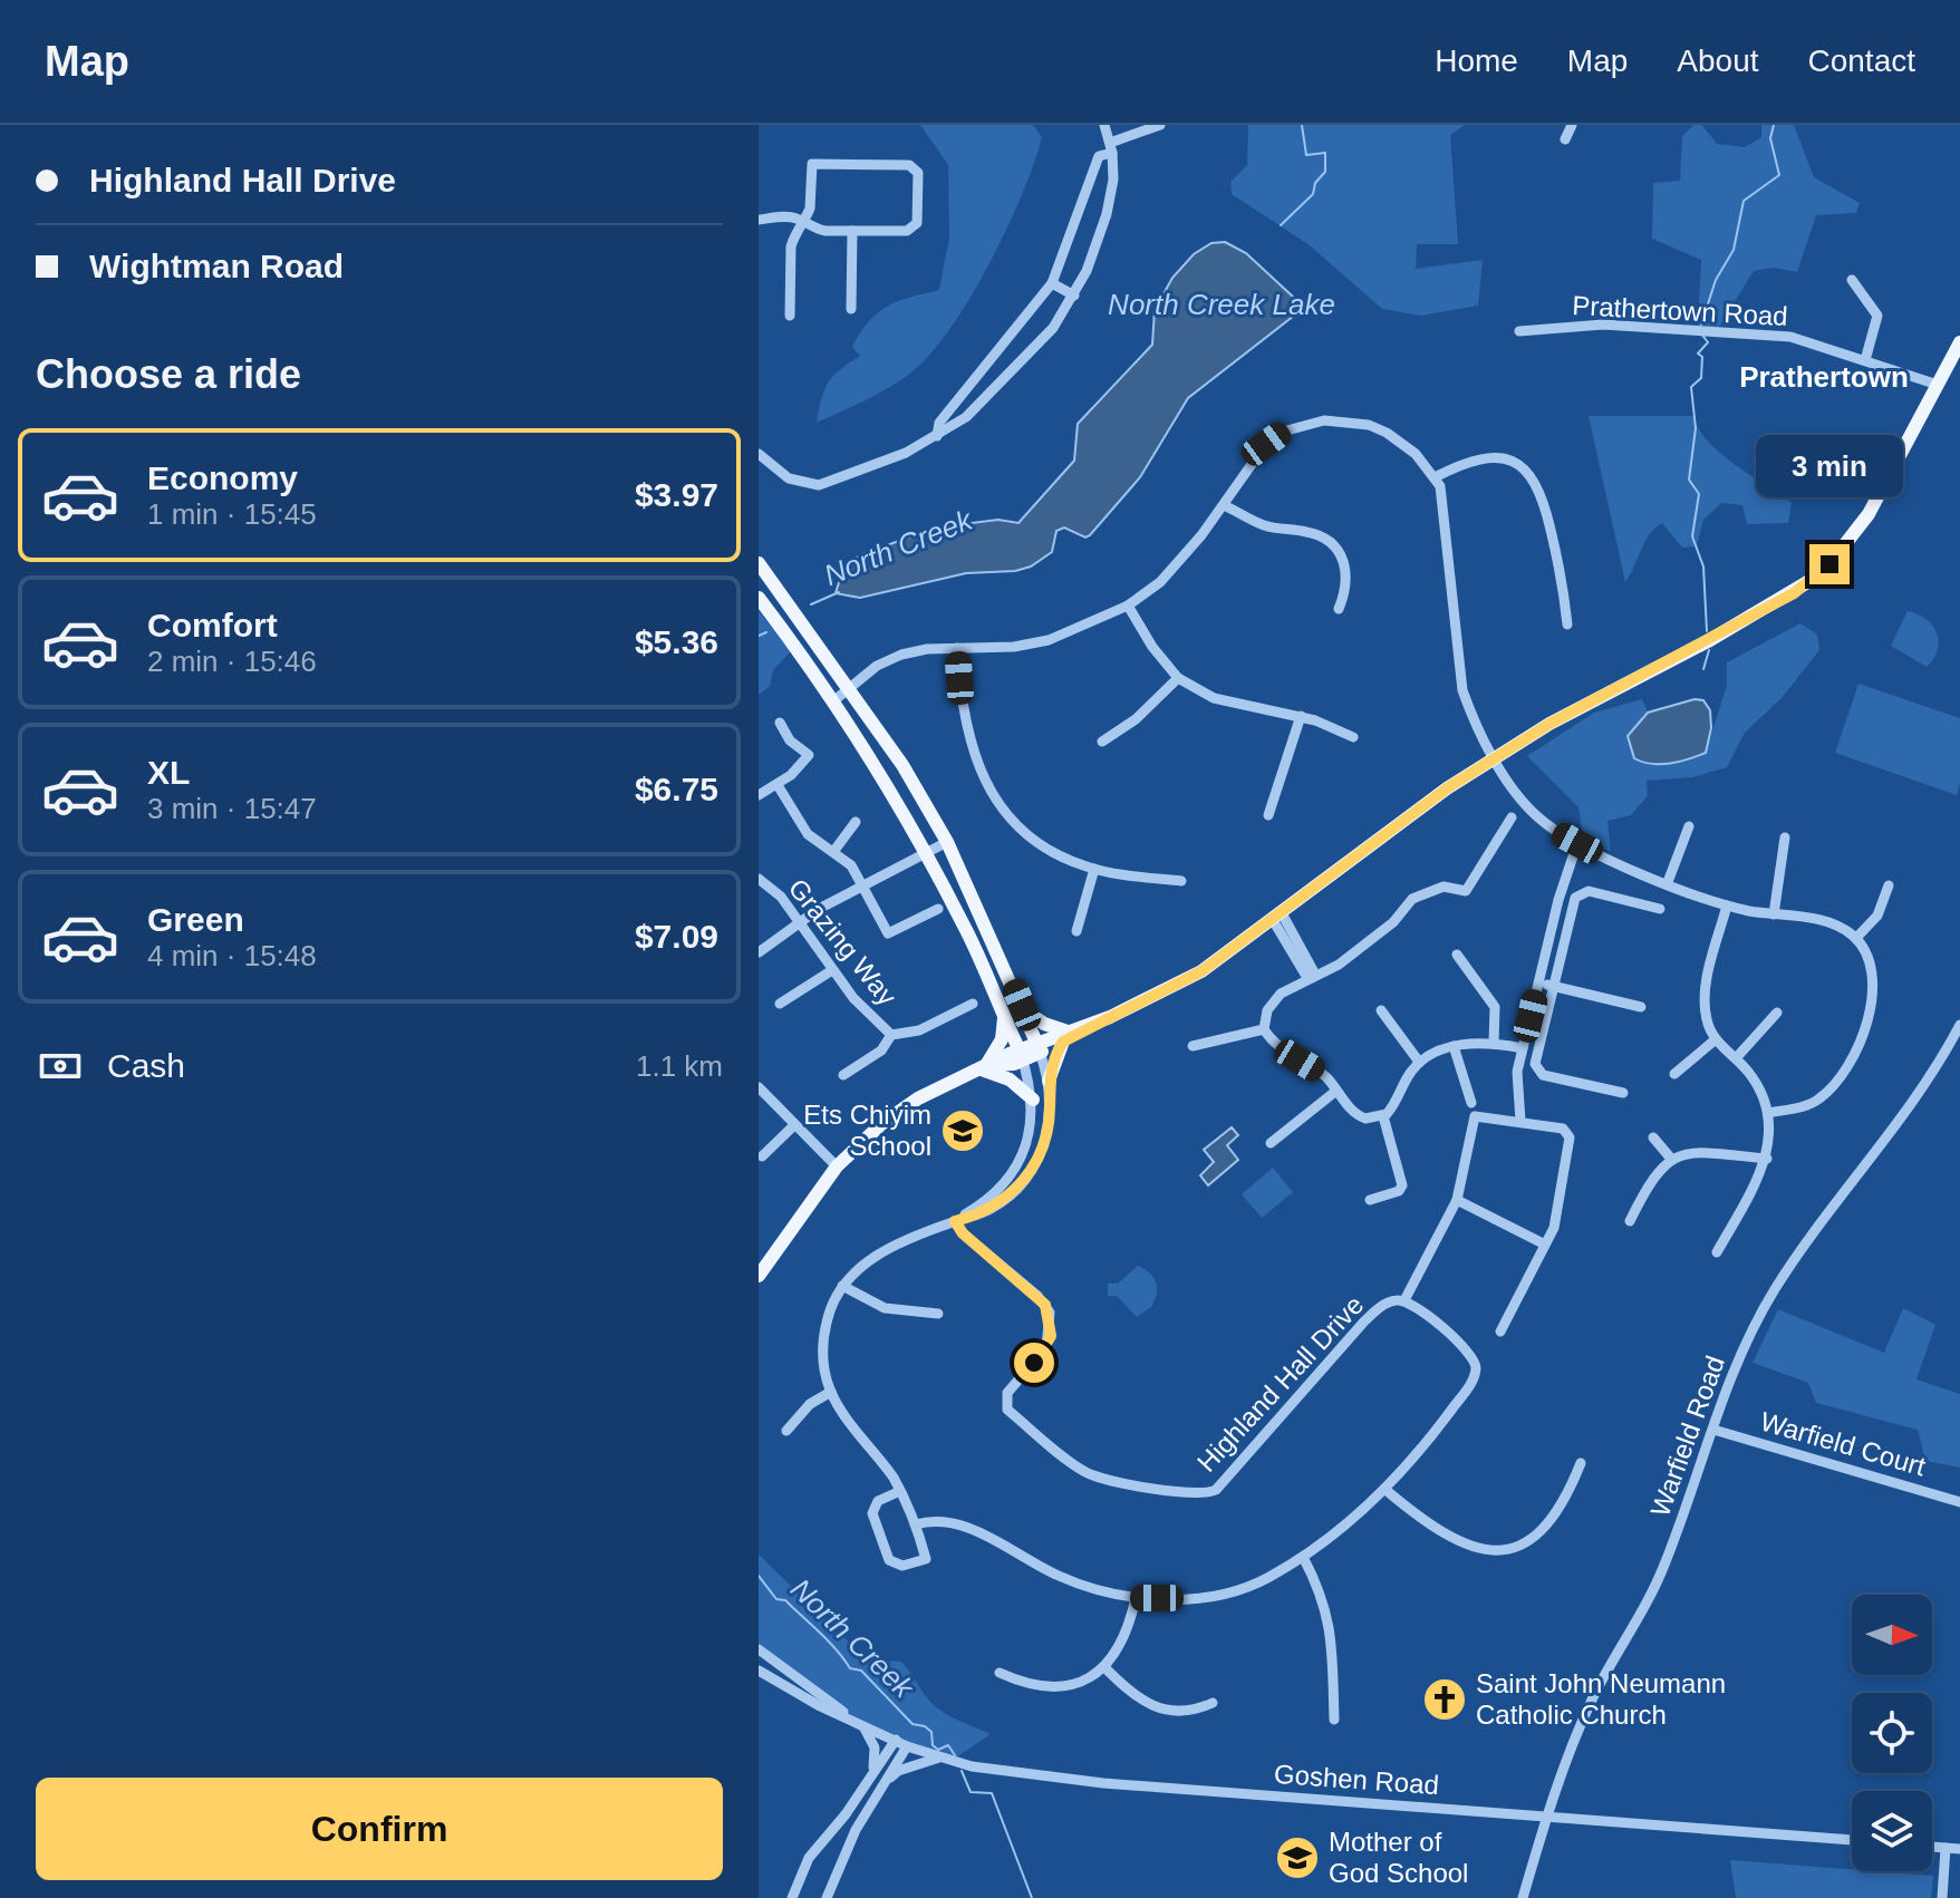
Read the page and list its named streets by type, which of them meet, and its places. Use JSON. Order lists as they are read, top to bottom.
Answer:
{
  "streets": {
    "street": [
      "Prathertown Road",
      "Grazing Way",
      "Highland Hall Drive",
      "Warfield Road",
      "Warfield Court",
      "Goshen Road"
    ]
  },
  "crossings": [
    ["Warfield Road", "Warfield Court"],
    ["Warfield Road", "Goshen Road"]
  ],
  "districts": ["Prathertown"],
  "water": ["North Creek Lake", "North Creek"],
  "places": {
    "school or university": ["Ets Chiyim School", "Mother of God School"],
    "church": ["Saint John Neumann Catholic Church"]
  },
  "north": "right",
  "page": {
    "header": "Map",
    "nav": [
      "Home",
      "Map",
      "About",
      "Contact"
    ],
    "banner": ["Highland Hall Drive", "Wightman Road"],
    "heading": "Choose a ride",
    "list": [
      {
        "name": "Economy",
        "note": "1 min · 15:45",
        "value": "$3.97"
      },
      {
        "name": "Comfort",
        "note": "2 min · 15:46",
        "value": "$5.36"
      },
      {
        "name": "XL",
        "note": "3 min · 15:47",
        "value": "$6.75"
      },
      {
        "name": "Green",
        "note": "4 min · 15:48",
        "value": "$7.09"
      }
    ],
    "bubble": "3 min",
    "pay": ["Cash", "1.1 km"],
    "buttons": "Confirm"
  }
}
